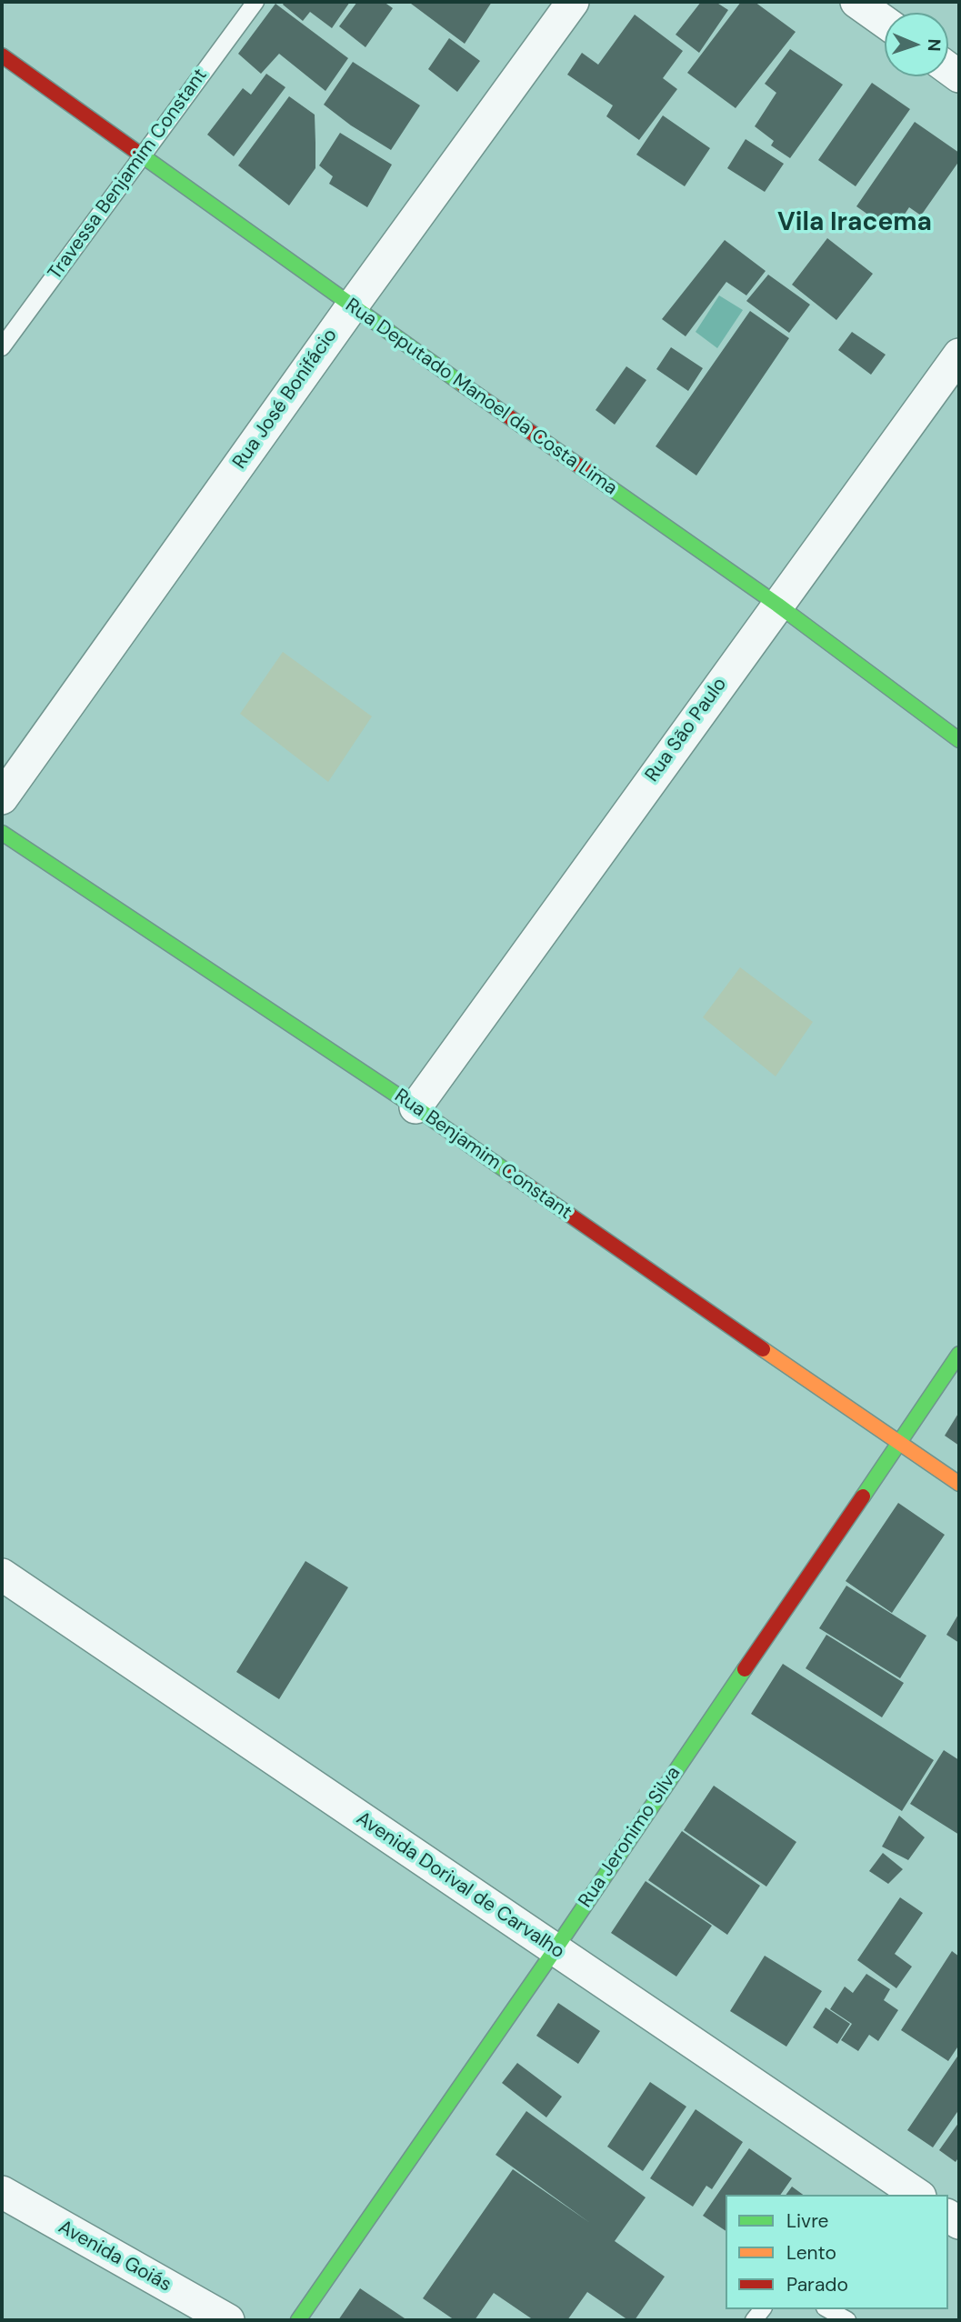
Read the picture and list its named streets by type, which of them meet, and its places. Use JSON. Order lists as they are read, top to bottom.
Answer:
{
  "streets": {
    "street": [
      "Rua Deputado Manoel da Costa Lima",
      "Rua José Bonifácio",
      "Rua São Paulo",
      "Rua Benjamim Constant",
      "Rua Jeronimo Silva",
      "Avenida Dorival de Carvalho",
      "Avenida Goiás"
    ],
    "lane": ["Travessa Benjamim Constant"]
  },
  "crossings": [
    ["Travessa Benjamim Constant", "Rua Deputado Manoel da Costa Lima"],
    ["Rua Deputado Manoel da Costa Lima", "Rua José Bonifácio"],
    ["Rua Deputado Manoel da Costa Lima", "Rua São Paulo"],
    ["Rua São Paulo", "Rua Benjamim Constant"],
    ["Rua Benjamim Constant", "Rua Jeronimo Silva"],
    ["Rua Jeronimo Silva", "Avenida Dorival de Carvalho"]
  ],
  "districts": ["Vila Iracema"],
  "legend": ["Livre", "Lento", "Parado"],
  "north": "right"
}
